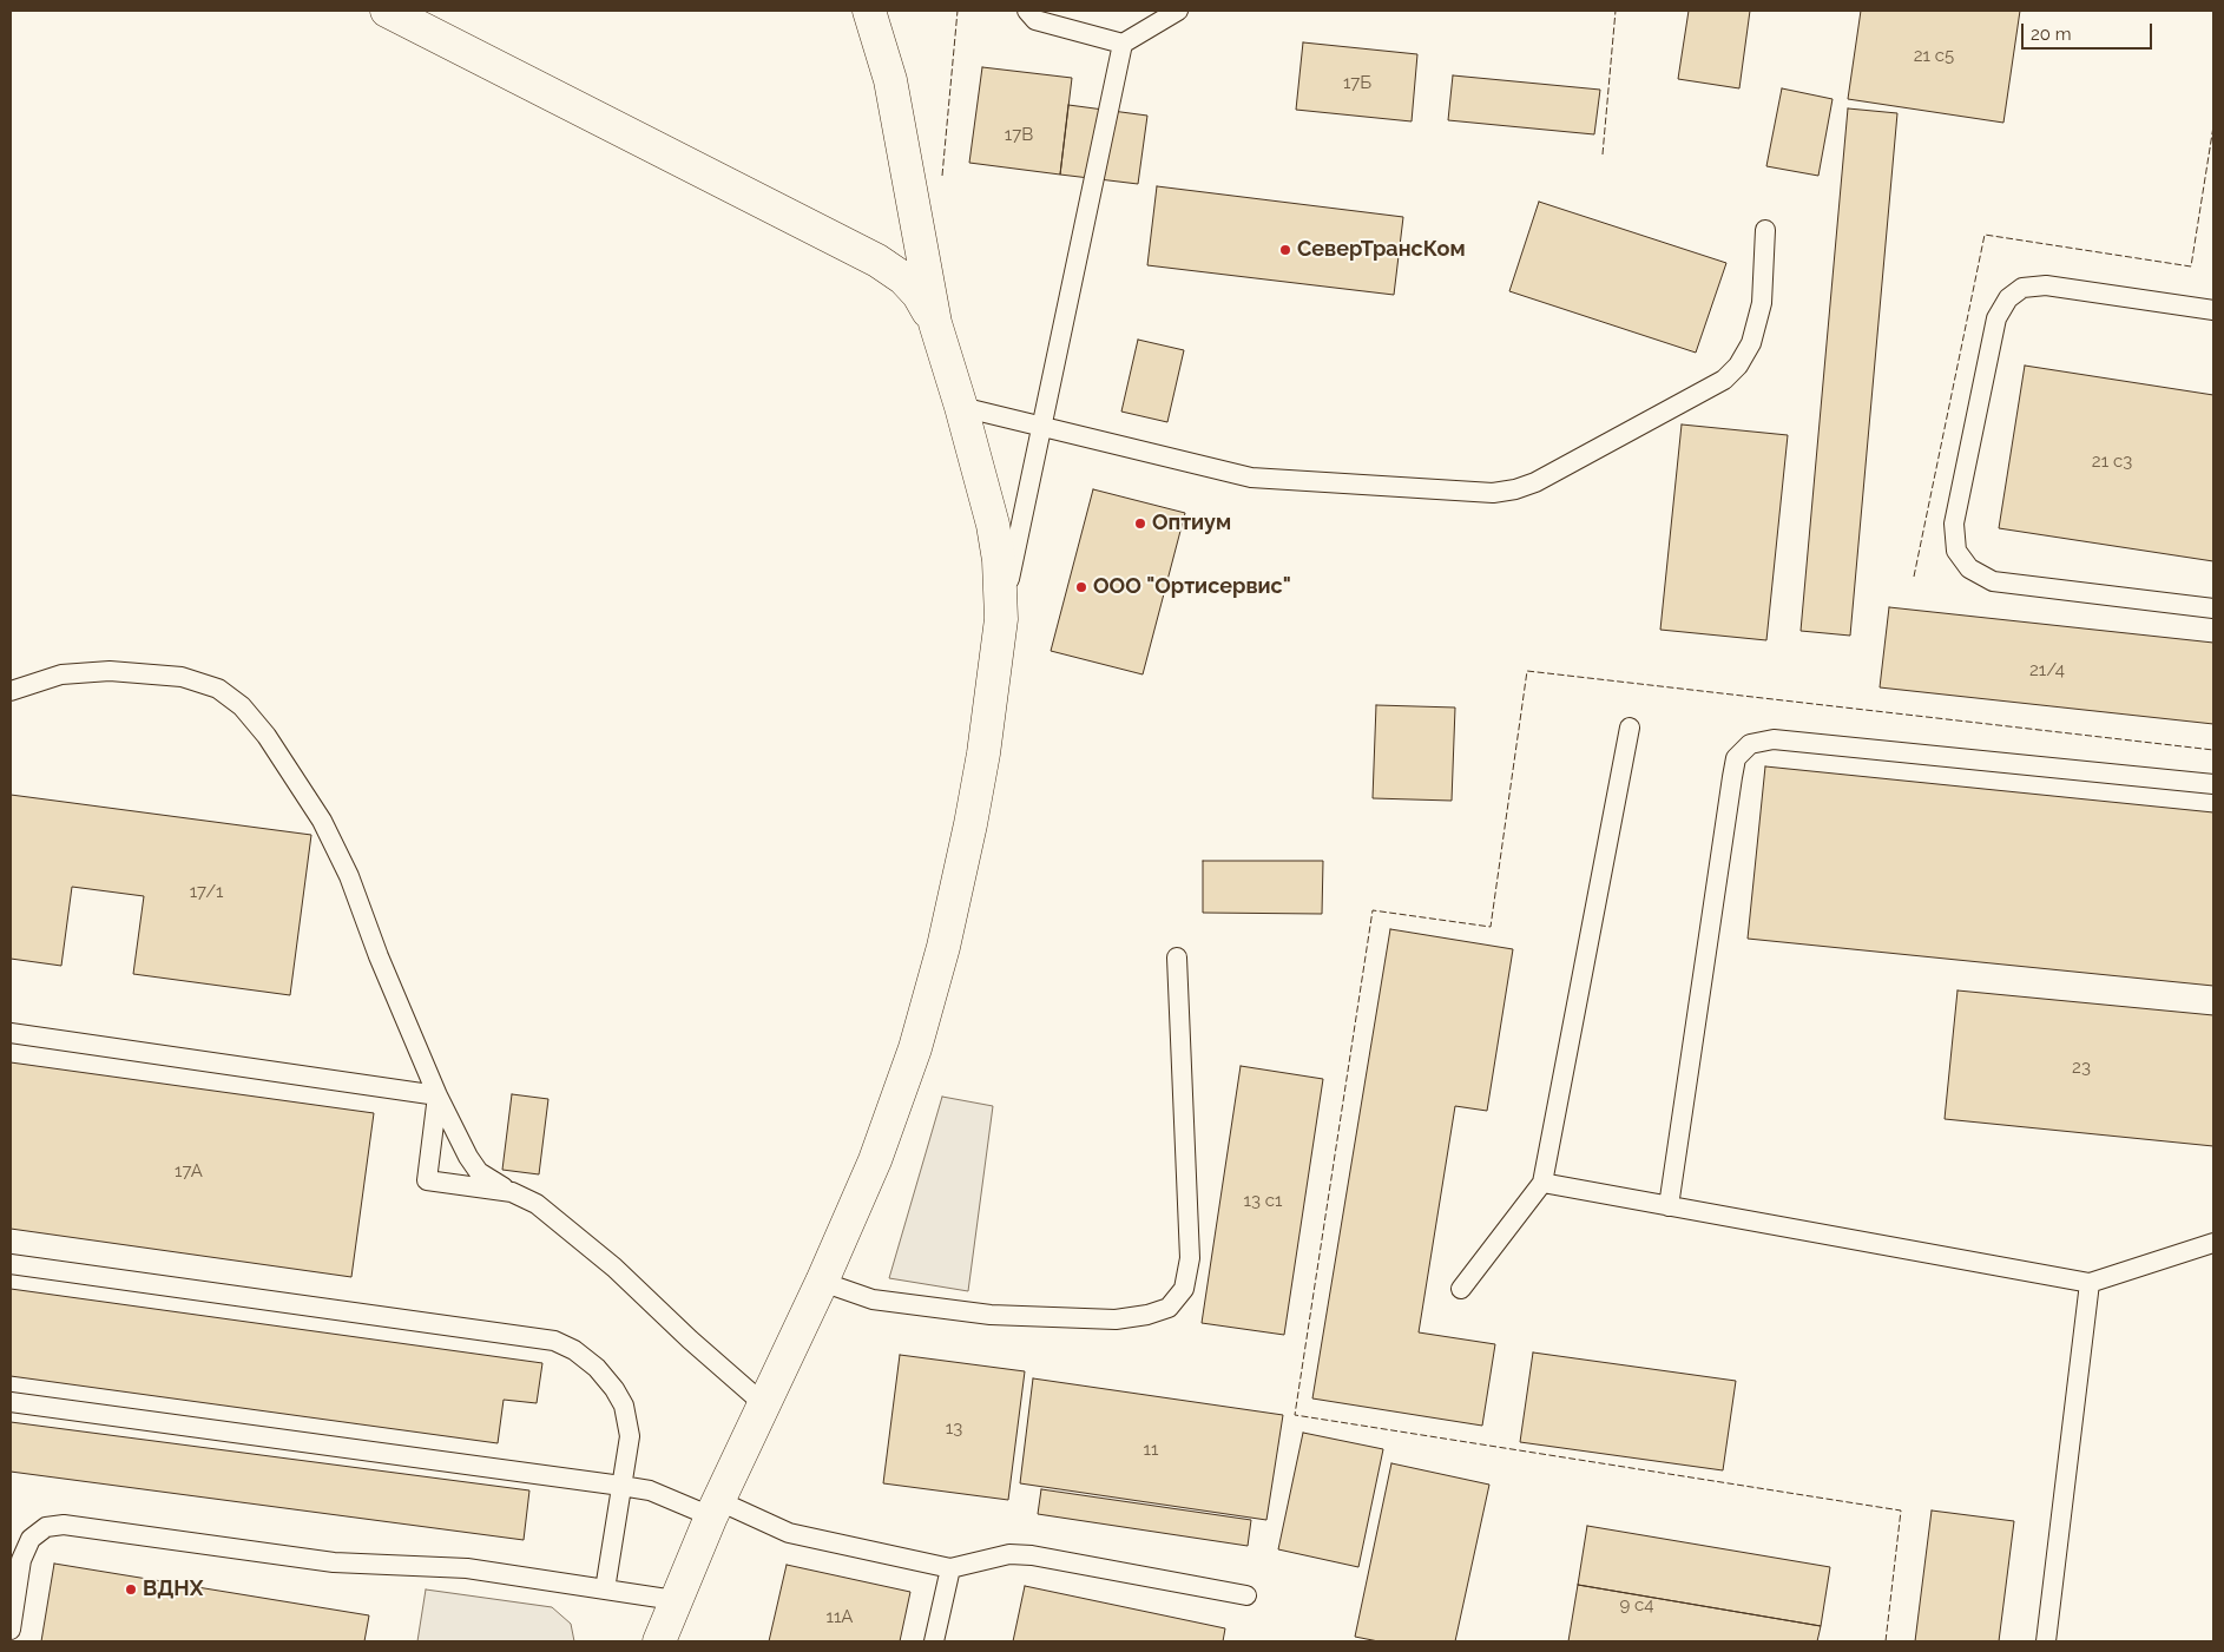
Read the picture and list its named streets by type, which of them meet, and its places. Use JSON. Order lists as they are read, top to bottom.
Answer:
{
  "places": [
    "СеверТрансКом",
    "Оптиум",
    "ООО \"Ортисервис\"",
    "ВДНХ"
  ],
  "house_numbers": [
    "21 с5",
    "17Б",
    "17В",
    "21 с3",
    "21/4",
    "17/1",
    "23",
    "17А",
    "13 с1",
    "13",
    "11",
    "9 с4",
    "11А"
  ],
  "scale_bar": "20 m"
}
